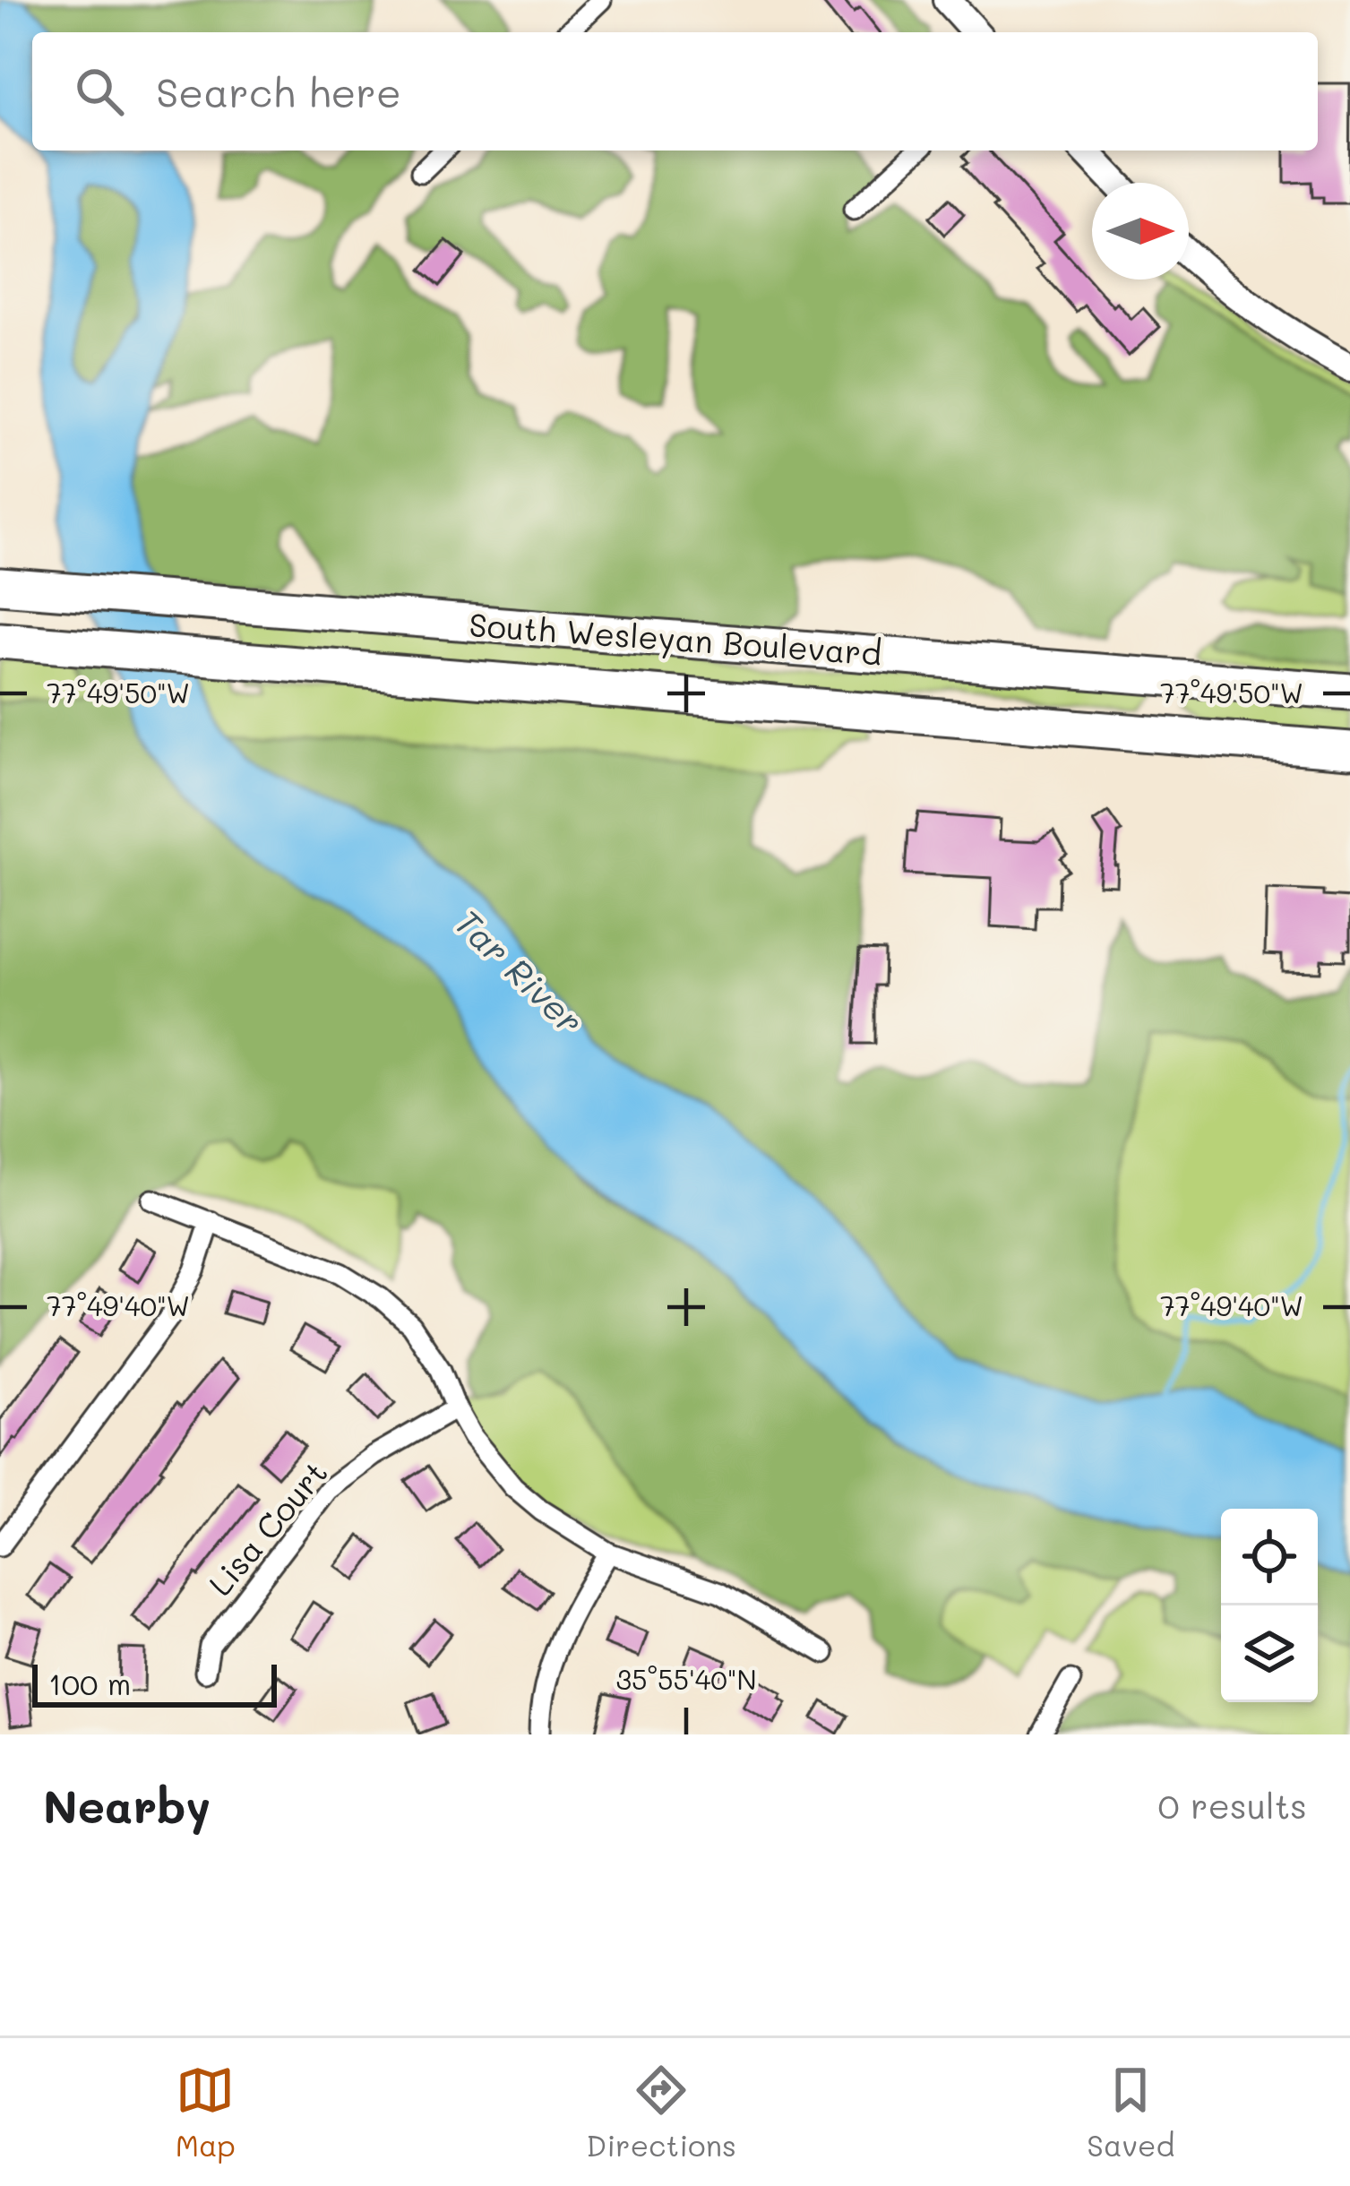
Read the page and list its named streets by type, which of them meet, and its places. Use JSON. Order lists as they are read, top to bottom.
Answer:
{
  "streets": {
    "highway": ["South Wesleyan Boulevard"],
    "street": ["Lisa Court"]
  },
  "water": ["Tar River"],
  "scale_bar": "100 m",
  "north": "right",
  "page": {
    "search": "Search here",
    "scale": "100 m",
    "heading": ["Nearby", "0 results"],
    "nav": ["Map", "Directions", "Saved"]
  },
  "coordinates": ["77°49'50\"W", "77°49'40\"W", "35°55'40\"N"]
}
